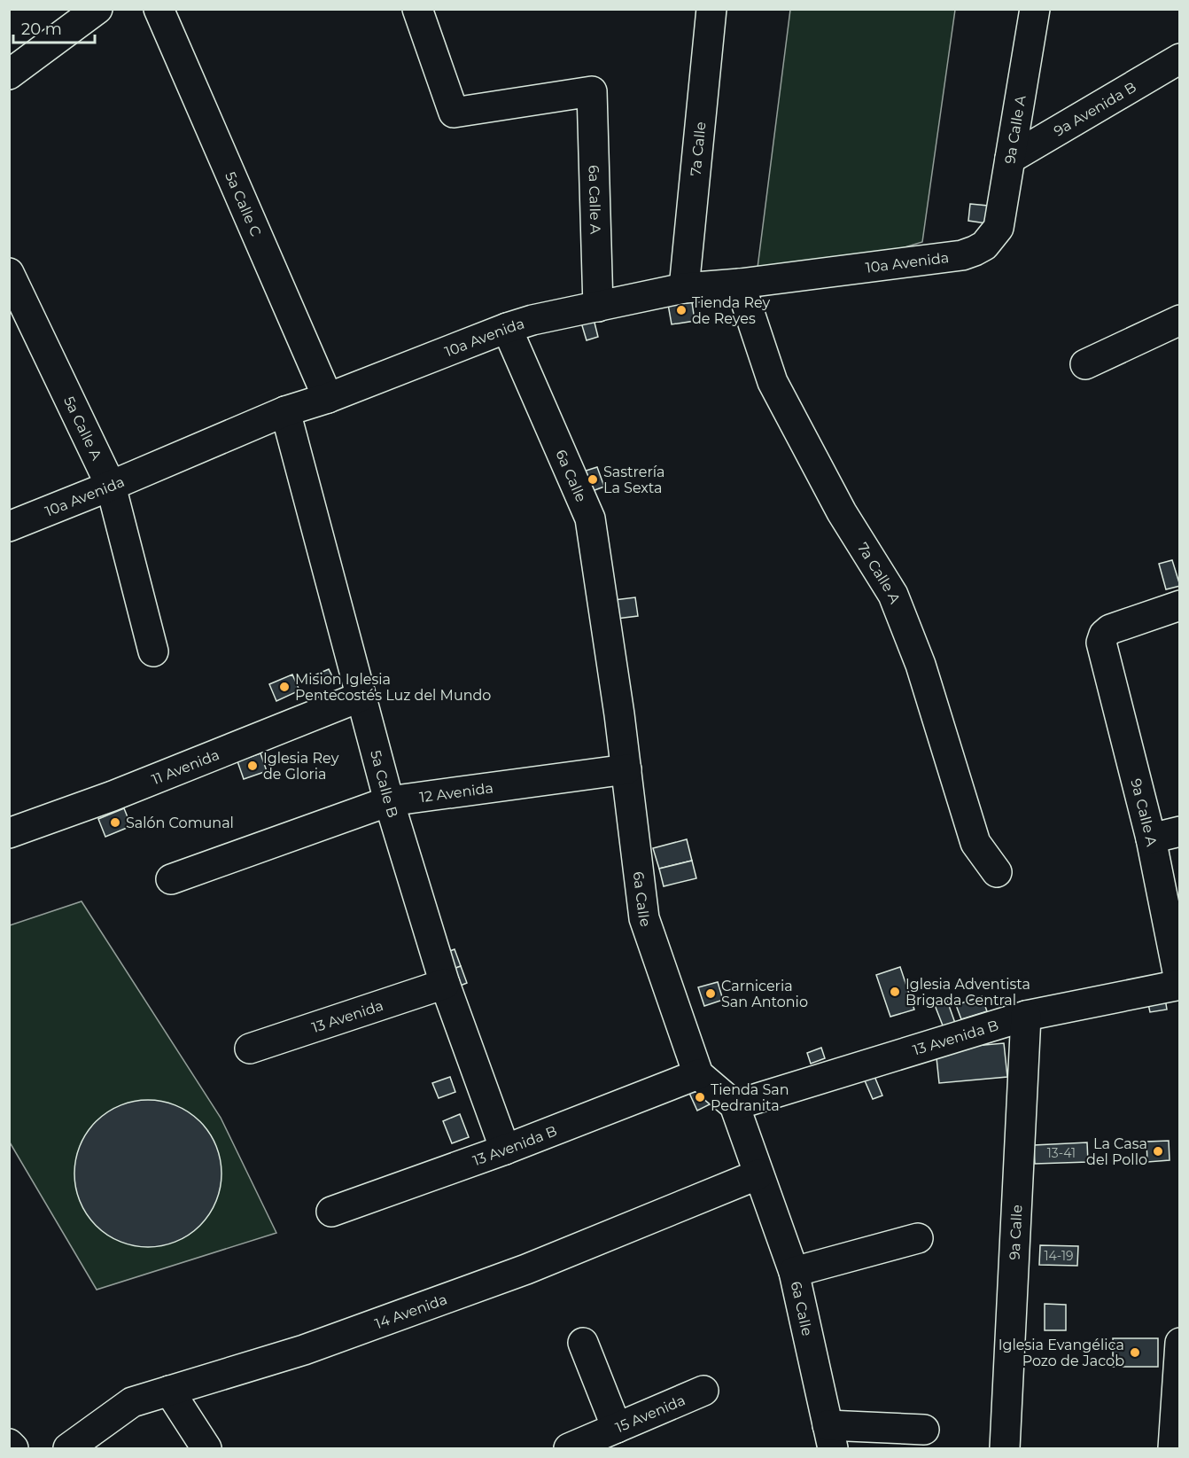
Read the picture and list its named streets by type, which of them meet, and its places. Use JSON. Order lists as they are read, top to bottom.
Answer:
{
  "streets": {
    "street": [
      "9a Avenida B",
      "9a Calle A",
      "7a Calle",
      "6a Calle A",
      "5a Calle C",
      "10a Avenida",
      "5a Calle A",
      "6a Calle",
      "7a Calle A",
      "11 Avenida",
      "5a Calle B",
      "12 Avenida",
      "13 Avenida",
      "13 Avenida B",
      "9a Calle",
      "14 Avenida",
      "15 Avenida"
    ]
  },
  "crossings": [
    ["9a Avenida B", "9a Calle A"],
    ["9a Calle A", "10a Avenida"],
    ["9a Calle A", "13 Avenida B"],
    ["7a Calle", "10a Avenida"],
    ["6a Calle A", "10a Avenida"],
    ["5a Calle C", "10a Avenida"],
    ["10a Avenida", "5a Calle A"],
    ["10a Avenida", "6a Calle"],
    ["10a Avenida", "7a Calle A"],
    ["10a Avenida", "5a Calle B"],
    ["6a Calle", "12 Avenida"],
    ["6a Calle", "13 Avenida B"],
    ["6a Calle", "14 Avenida"],
    ["11 Avenida", "5a Calle B"],
    ["5a Calle B", "12 Avenida"],
    ["5a Calle B", "13 Avenida"],
    ["5a Calle B", "13 Avenida B"],
    ["13 Avenida B", "9a Calle"]
  ],
  "places": [
    "Tienda Rey de Reyes",
    "Sastrería La Sexta",
    "Mision Iglesia Pentecostés Luz del Mundo",
    "Iglesia Rey de Gloria",
    "Salón Comunal",
    "Iglesia Adventista Brigada Central",
    "Carniceria San Antonio",
    "Tienda San Pedranita",
    "La Casa del Pollo",
    "Iglesia Evangélica Pozo de Jacob"
  ],
  "house_numbers": ["13-41", "14-19"],
  "scale_bar": "20 m"
}
